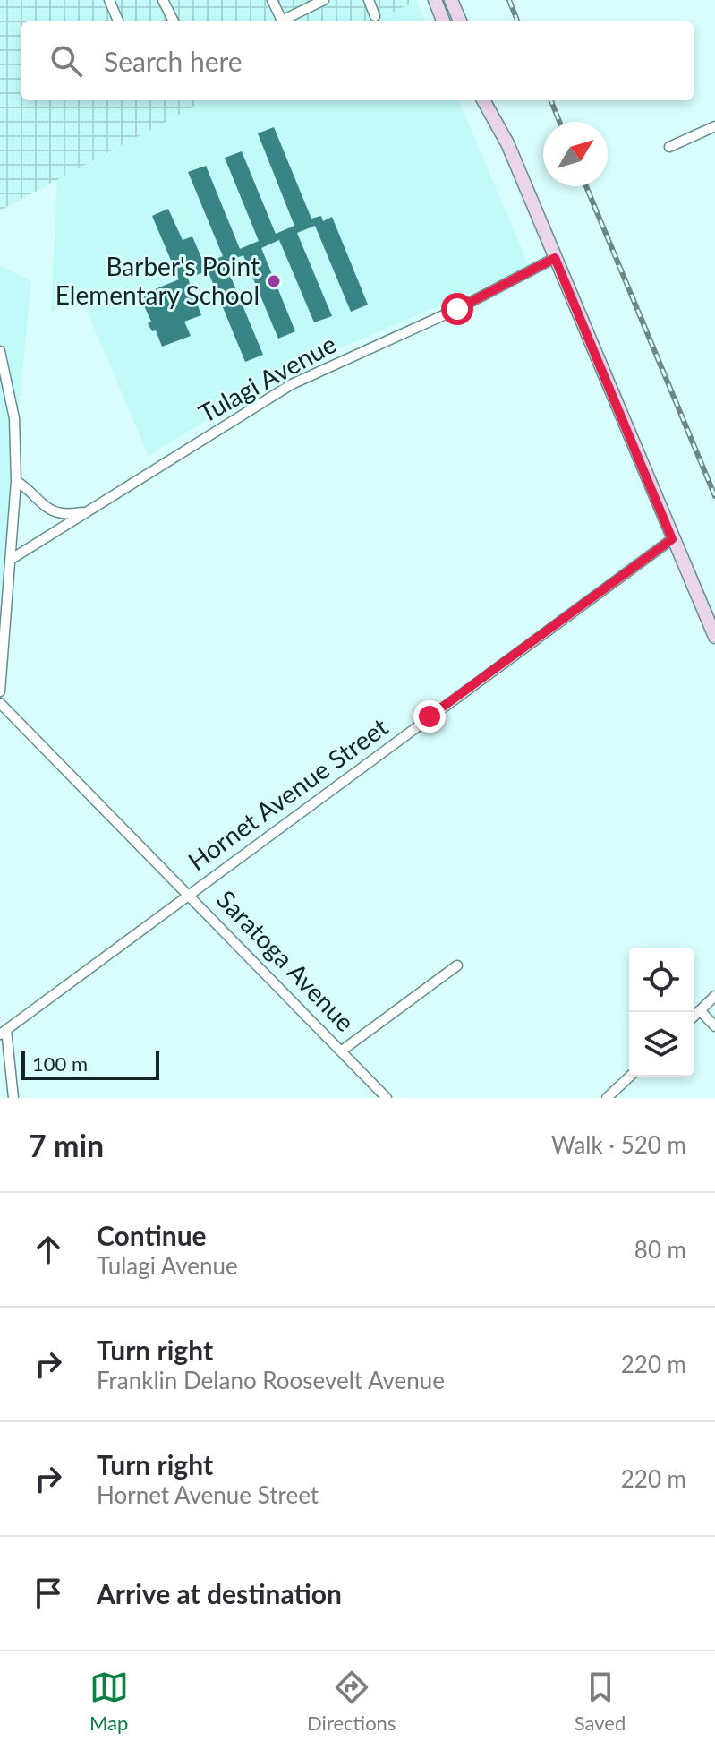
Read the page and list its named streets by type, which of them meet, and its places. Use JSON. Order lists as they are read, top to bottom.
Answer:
{
  "streets": {
    "street": ["Tulagi Avenue", "Hornet Avenue Street", "Saratoga Avenue"]
  },
  "crossings": [
    ["Hornet Avenue Street", "Saratoga Avenue"]
  ],
  "places": ["Barber's Point Elementary School"],
  "scale_bar": "100 m",
  "north": "top right",
  "page": {
    "search": "Search here",
    "scale": "100 m",
    "heading": ["7 min", "Walk · 520 m"],
    "list": [
      ["Continue", "Tulagi Avenue", "80 m"],
      ["Turn right", "Franklin Delano Roosevelt Avenue", "220 m"],
      ["Turn right", "Hornet Avenue Street", "220 m"],
      "Arrive at destination"
    ],
    "nav": ["Map", "Directions", "Saved"]
  }
}
